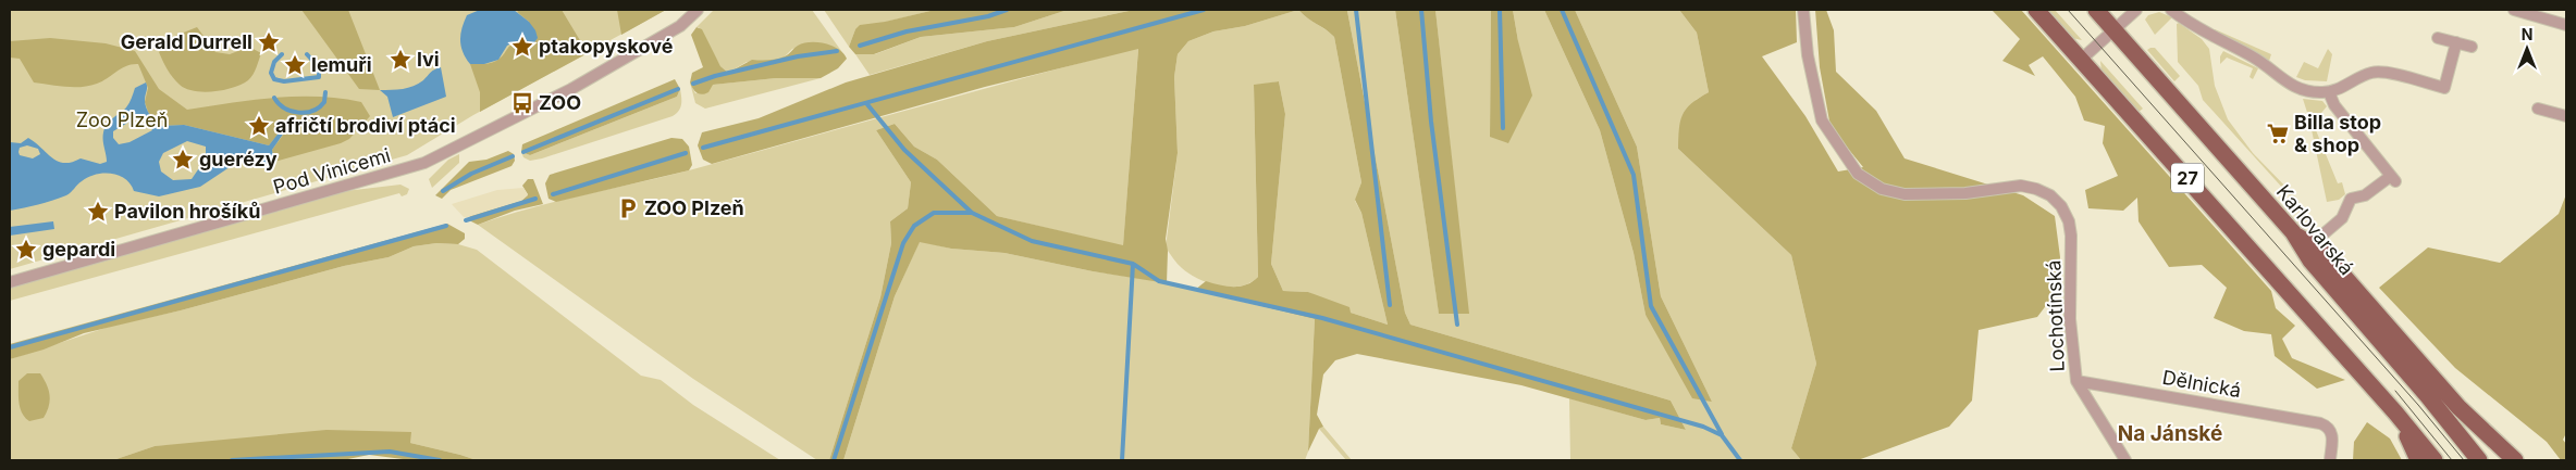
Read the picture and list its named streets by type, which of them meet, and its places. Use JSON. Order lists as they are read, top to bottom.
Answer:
{
  "streets": {
    "main road": ["27", "Karlovarská"],
    "street": ["Pod Vinicemi", "Lochotínská", "Dělnická"]
  },
  "crossings": [
    ["Lochotínská", "Dělnická"]
  ],
  "districts": ["Na Jánské"],
  "parks": ["Zoo Plzeň"],
  "places": {
    "place": [
      "Gerald Durrell",
      "ptakopyskové",
      "lvi",
      "lemuři",
      "afričtí brodiví ptáci",
      "guerézy",
      "Pavilon hrošíků",
      "gepardi"
    ],
    "bus stop": ["ZOO"],
    "supermarket": ["Billa stop & shop"],
    "parking": ["ZOO Plzeň"]
  },
  "north": "top"
}
